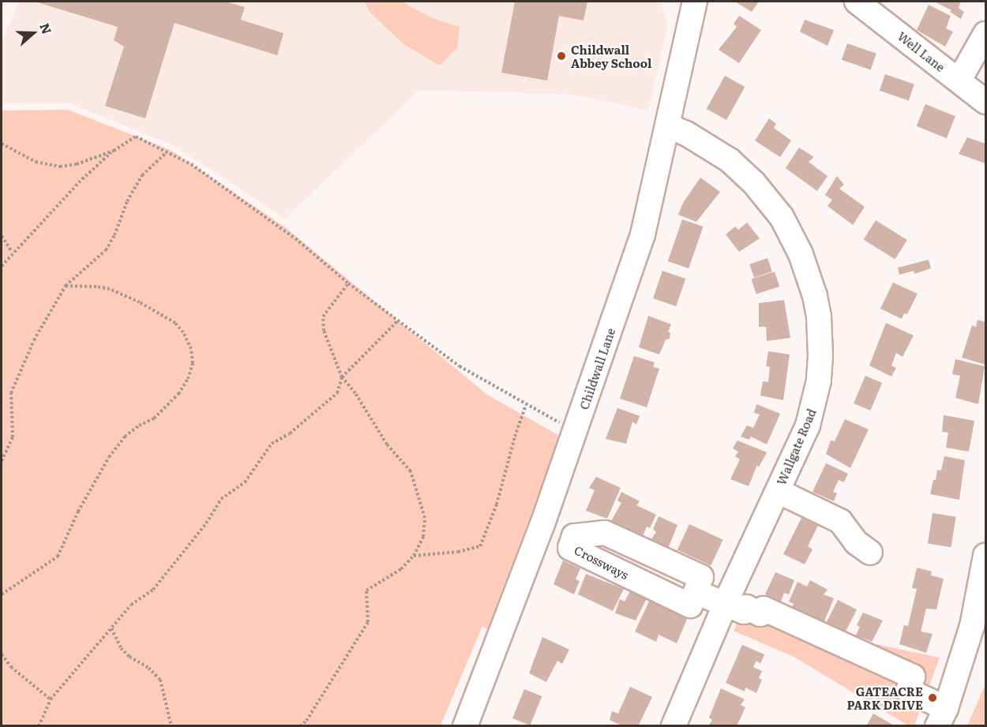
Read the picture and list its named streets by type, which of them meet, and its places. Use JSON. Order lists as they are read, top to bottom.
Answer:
{
  "streets": {
    "street": [
      "Well Lane",
      "Childwall Lane",
      "Wallgate Road",
      "Crossways"
    ]
  },
  "crossings": [
    ["Childwall Lane", "Wallgate Road"]
  ],
  "places": ["Childwall Abbey School", "GATEACRE PARK DRIVE"],
  "north": "right"
}
